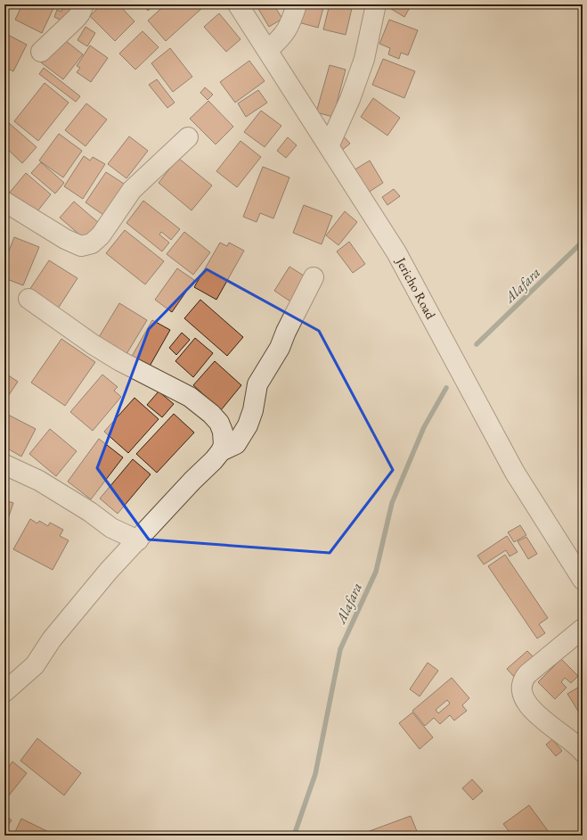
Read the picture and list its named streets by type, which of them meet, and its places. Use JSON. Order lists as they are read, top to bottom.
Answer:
{
  "streets": {
    "street": ["Jericho Road"]
  },
  "water": ["Alafara"]
}
